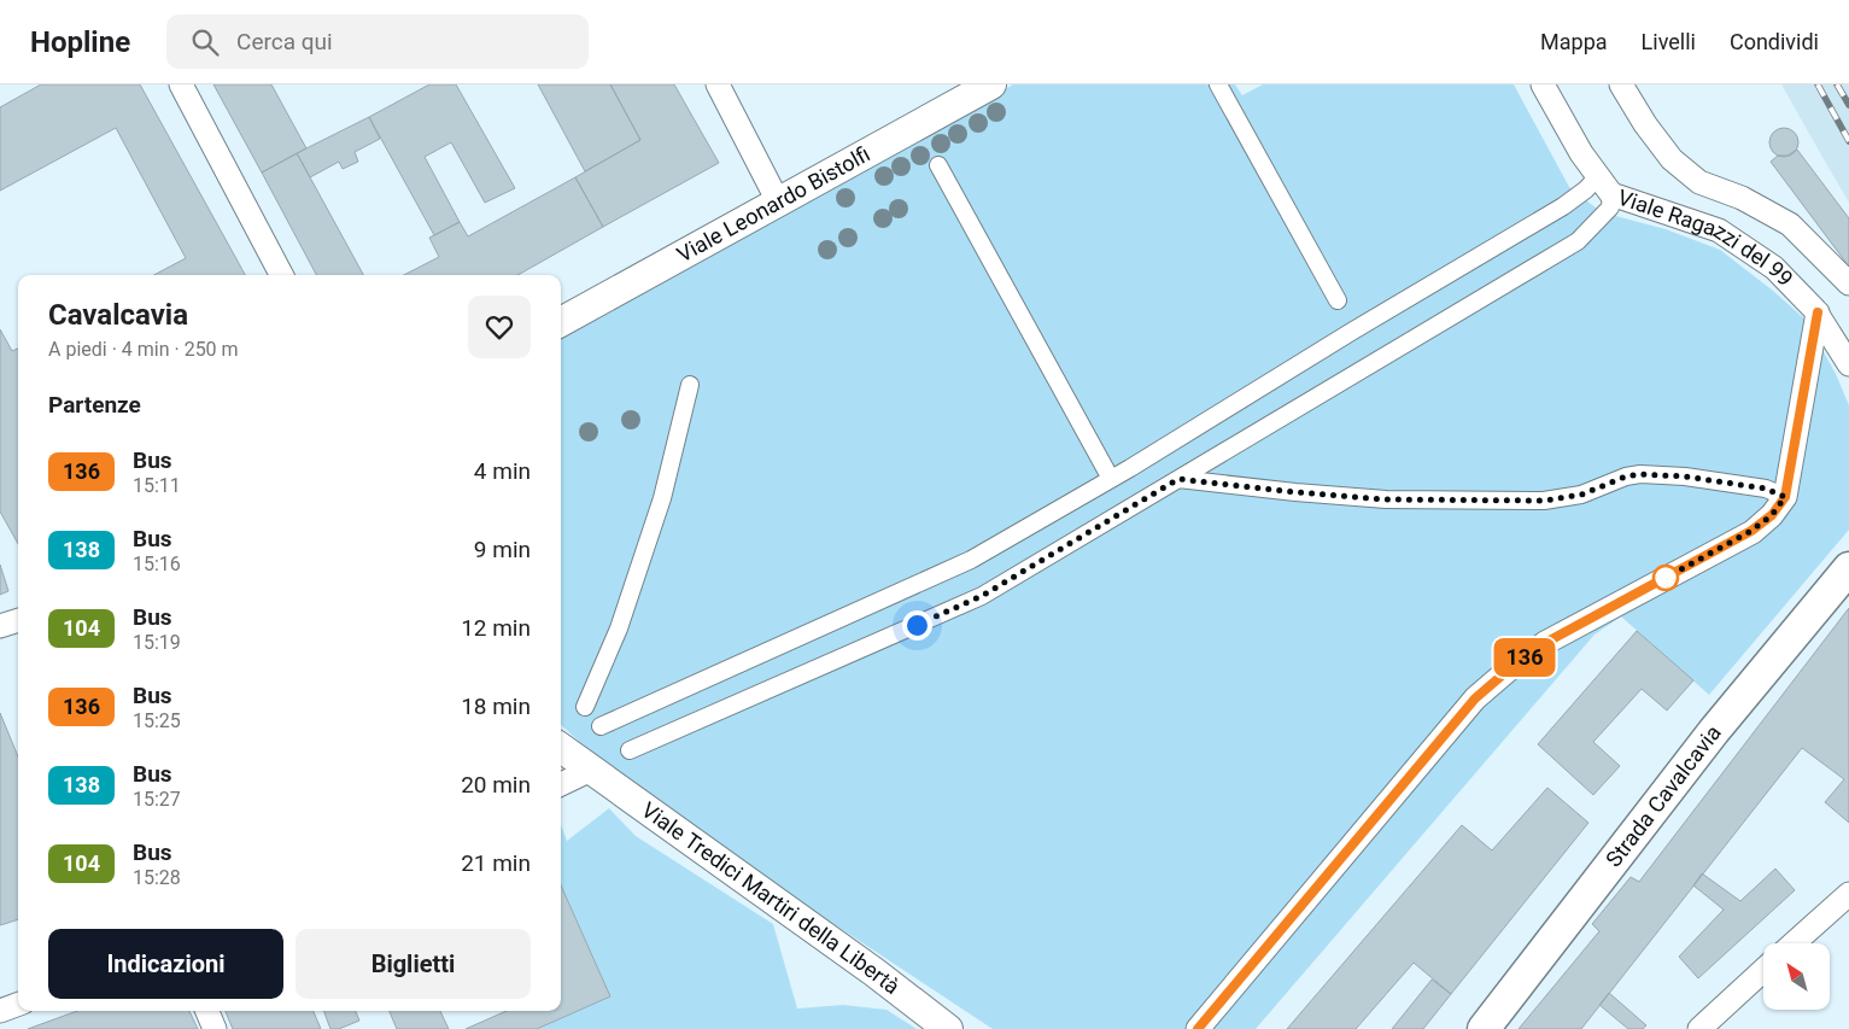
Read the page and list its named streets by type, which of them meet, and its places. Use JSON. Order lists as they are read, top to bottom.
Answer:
{
  "streets": {
    "main road": ["Strada Cavalcavia"],
    "street": ["Viale Leonardo Bistolfi", "Viale Ragazzi del 99", "Viale Tredici Martiri della Libertà"]
  },
  "lines": ["bus line 136"],
  "north": "top left",
  "page": {
    "header": "Hopline",
    "search": "Cerca qui",
    "nav": ["Mappa", "Livelli", "Condividi"],
    "on_map": "136",
    "heading": [
      ["Cavalcavia", "A piedi · 4 min · 250 m"],
      "Partenze"
    ],
    "list": [
      {
        "mark": "136",
        "name": "Bus",
        "note": "15:11",
        "value": "4 min"
      },
      {
        "mark": "138",
        "name": "Bus",
        "note": "15:16",
        "value": "9 min"
      },
      {
        "mark": "104",
        "name": "Bus",
        "note": "15:19",
        "value": "12 min"
      },
      {
        "mark": "136",
        "name": "Bus",
        "note": "15:25",
        "value": "18 min"
      },
      {
        "mark": "138",
        "name": "Bus",
        "note": "15:27",
        "value": "20 min"
      },
      {
        "mark": "104",
        "name": "Bus",
        "note": "15:28",
        "value": "21 min"
      }
    ],
    "buttons": ["Indicazioni", "Biglietti"]
  }
}
